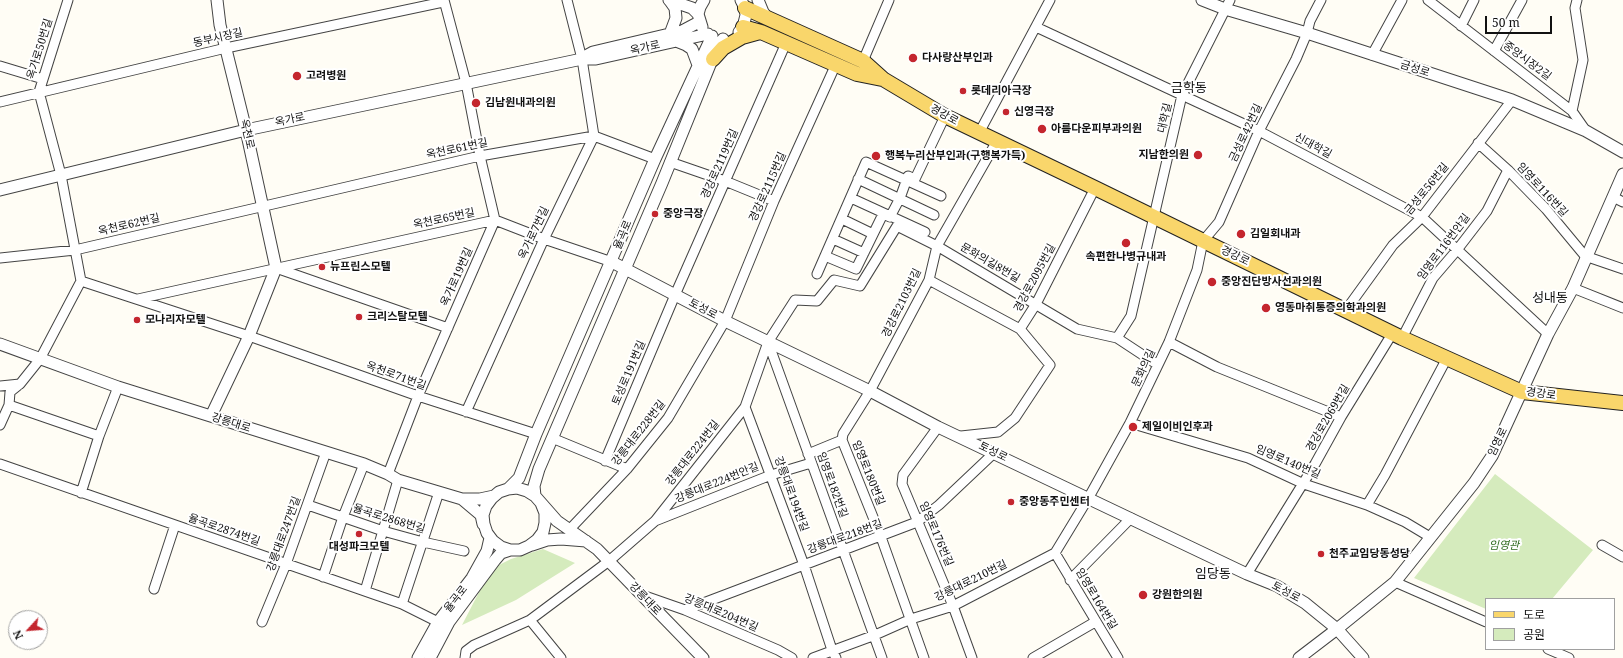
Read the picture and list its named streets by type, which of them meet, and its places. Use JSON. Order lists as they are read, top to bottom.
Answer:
{
  "streets": {
    "main road": ["경강로"],
    "street": [
      "동부시장길",
      "옥가로",
      "옥가로50번길",
      "중앙시장2길",
      "금성로",
      "대학길",
      "금성로42번길",
      "옥천로",
      "신대학길",
      "옥천로61번길",
      "경강로2119번길",
      "경강로2115번길",
      "금성로56번길",
      "임영로116번길",
      "옥천로65번길",
      "옥천로62번길",
      "옥가로7번길",
      "율곡로",
      "임영로116번안길",
      "문화의길8번길",
      "옥가로19번길",
      "경강로2095번길",
      "경강로2103번길",
      "토성로",
      "문화의길",
      "토성로191번길",
      "옥천로71번길",
      "경강로2069번길",
      "강릉대로",
      "강릉대로228번길",
      "임영로",
      "강릉대로224번길",
      "임영로140번길",
      "임영로180번길",
      "강릉대로224번안길",
      "임영로182번길",
      "강릉대로194번길",
      "율곡로2868번길",
      "율곡로2874번길",
      "강릉대로247번길",
      "임영로176번길",
      "강릉대로218번길",
      "강릉대로210번길",
      "임영로164번길",
      "강릉대로204번길"
    ]
  },
  "crossings": [
    ["동부시장길", "옥가로50번길"],
    ["동부시장길", "옥천로"],
    ["옥가로", "옥가로50번길"],
    ["옥가로", "옥천로"],
    ["옥가로", "율곡로"],
    ["옥가로50번길", "옥천로62번길"],
    ["중앙시장2길", "금성로"],
    ["금성로", "대학길"],
    ["금성로", "금성로42번길"],
    ["금성로", "금성로56번길"],
    ["경강로", "대학길"],
    ["경강로", "금성로42번길"],
    ["경강로", "경강로2119번길"],
    ["경강로", "경강로2115번길"],
    ["경강로", "금성로56번길"],
    ["경강로", "임영로116번안길"],
    ["경강로", "경강로2095번길"],
    ["경강로", "경강로2103번길"],
    ["경강로", "문화의길"],
    ["경강로", "경강로2069번길"],
    ["경강로", "임영로"],
    ["대학길", "신대학길"],
    ["대학길", "문화의길8번길"],
    ["금성로42번길", "신대학길"],
    ["금성로42번길", "문화의길"],
    ["옥천로", "옥천로61번길"],
    ["옥천로", "옥천로65번길"],
    ["옥천로", "옥천로62번길"],
    ["신대학길", "금성로56번길"],
    ["신대학길", "임영로116번안길"],
    ["신대학길", "임영로"],
    ["옥천로61번길", "옥천로62번길"],
    ["옥천로61번길", "옥가로7번길"],
    ["경강로2119번길", "토성로"],
    ["경강로2119번길", "토성로191번길"],
    ["경강로2115번길", "토성로"],
    ["경강로2115번길", "강릉대로228번길"],
    ["금성로56번길", "임영로116번길"],
    ["임영로116번길", "임영로116번안길"],
    ["임영로116번길", "임영로"],
    ["옥천로65번길", "옥가로19번길"],
    ["옥가로7번길", "옥천로71번길"],
    ["율곡로", "토성로"],
    ["율곡로", "옥천로71번길"],
    ["율곡로", "강릉대로"],
    ["율곡로", "율곡로2874번길"],
    ["임영로116번안길", "경강로2069번길"],
    ["문화의길8번길", "경강로2095번길"],
    ["문화의길8번길", "경강로2103번길"],
    ["문화의길8번길", "토성로"],
    ["문화의길8번길", "문화의길"],
    ["문화의길8번길", "강릉대로224번길"],
    ["문화의길8번길", "임영로182번길"],
    ["옥가로19번길", "옥천로71번길"],
    ["옥가로19번길", "강릉대로"],
    ["경강로2095번길", "경강로2103번길"],
    ["경강로2103번길", "토성로"],
    ["경강로2103번길", "임영로180번길"],
    ["토성로", "문화의길"],
    ["토성로", "토성로191번길"],
    ["토성로", "경강로2069번길"],
    ["토성로", "강릉대로228번길"],
    ["토성로", "임영로"],
    ["토성로", "강릉대로224번길"],
    ["토성로", "임영로180번길"],
    ["토성로", "임영로182번길"],
    ["토성로", "임영로176번길"],
    ["토성로", "강릉대로218번길"],
    ["문화의길", "임영로140번길"],
    ["경강로2069번길", "임영로140번길"],
    ["강릉대로", "강릉대로228번길"],
    ["강릉대로", "강릉대로224번길"],
    ["강릉대로", "강릉대로247번길"],
    ["강릉대로", "강릉대로204번길"],
    ["임영로", "임영로140번길"],
    ["강릉대로224번길", "강릉대로224번안길"],
    ["강릉대로224번길", "임영로182번길"],
    ["강릉대로224번길", "강릉대로194번길"],
    ["임영로180번길", "강릉대로218번길"],
    ["임영로180번길", "강릉대로210번길"],
    ["강릉대로224번안길", "임영로182번길"],
    ["강릉대로224번안길", "강릉대로194번길"],
    ["임영로182번길", "강릉대로218번길"],
    ["임영로182번길", "강릉대로210번길"],
    ["강릉대로194번길", "강릉대로218번길"],
    ["강릉대로194번길", "강릉대로210번길"],
    ["율곡로2868번길", "강릉대로247번길"],
    ["율곡로2874번길", "강릉대로247번길"],
    ["임영로176번길", "강릉대로218번길"],
    ["임영로176번길", "강릉대로210번길"],
    ["강릉대로218번길", "강릉대로204번길"],
    ["강릉대로210번길", "임영로164번길"]
  ],
  "districts": ["금학동", "성내동", "임당동"],
  "parks": ["임영관"],
  "places": [
    "다사랑산부인과",
    "고려병원",
    "롯데리아극장",
    "김남원내과의원",
    "신영극장",
    "아름다운피부과의원",
    "지남한의원",
    "행복누리산부인과(구행복가득)",
    "중앙극장",
    "김일회내과",
    "속편한나병규내과",
    "뉴프린스모텔",
    "중앙진단방사선과의원",
    "영동마취통증의학과의원",
    "크리스탈모텔",
    "모나리자모텔",
    "제일이비인후과",
    "중앙동주민센터",
    "대성파크모텔",
    "천주교임당동성당",
    "강원한의원"
  ],
  "legend": ["도로", "공원"],
  "scale_bar": "50 m",
  "north": "bottom left"
}
